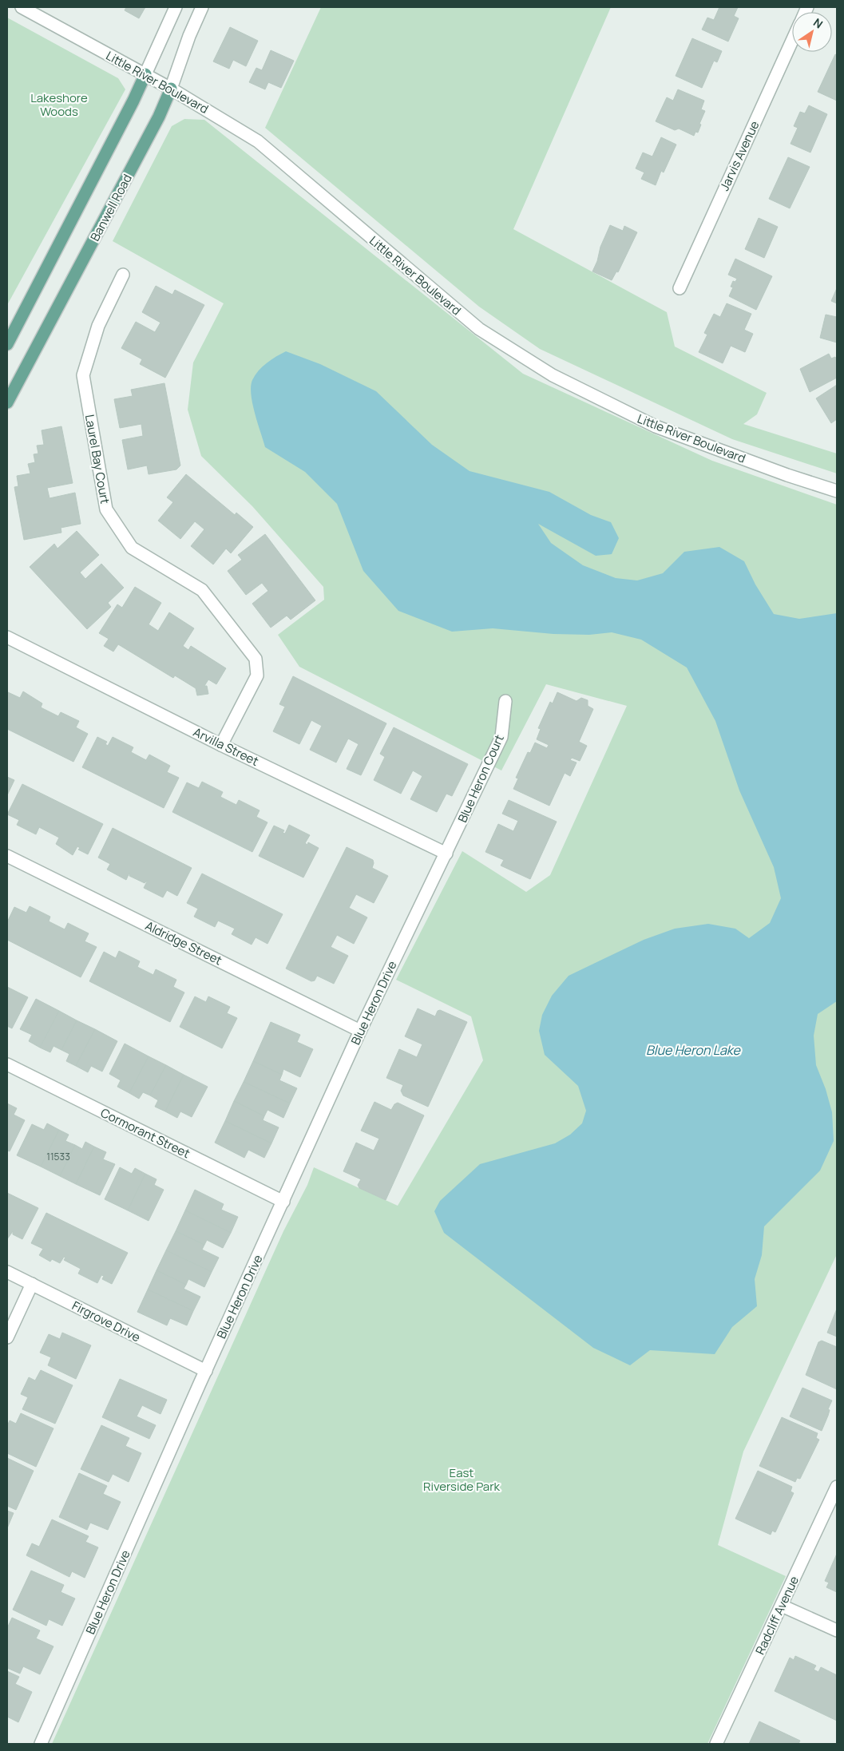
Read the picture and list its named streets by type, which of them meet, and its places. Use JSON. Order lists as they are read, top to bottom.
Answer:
{
  "streets": {
    "main road": ["Banwell Road"],
    "street": [
      "Little River Boulevard",
      "Jarvis Avenue",
      "Laurel Bay Court",
      "Arvilla Street",
      "Blue Heron Court",
      "Aldridge Street",
      "Blue Heron Drive",
      "Cormorant Street",
      "Firgrove Drive",
      "Radcliff Avenue"
    ]
  },
  "crossings": [
    ["Little River Boulevard", "Banwell Road"],
    ["Laurel Bay Court", "Arvilla Street"],
    ["Arvilla Street", "Blue Heron Court"],
    ["Arvilla Street", "Blue Heron Drive"],
    ["Blue Heron Court", "Blue Heron Drive"],
    ["Aldridge Street", "Blue Heron Drive"],
    ["Blue Heron Drive", "Cormorant Street"],
    ["Blue Heron Drive", "Firgrove Drive"]
  ],
  "water": ["Blue Heron Lake"],
  "parks": ["Lakeshore Woods", "East Riverside Park"],
  "house_numbers": ["11533"],
  "north": "top right"
}
